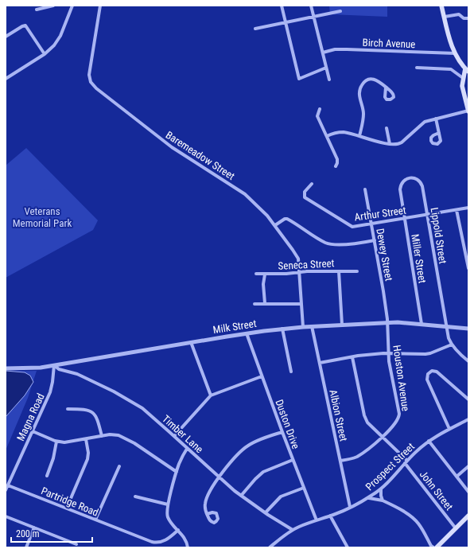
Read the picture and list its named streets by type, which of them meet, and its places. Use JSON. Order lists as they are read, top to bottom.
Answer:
{
  "streets": {
    "street": [
      "Birch Avenue",
      "Baremeadow Street",
      "Arthur Street",
      "Lippold Street",
      "Dewey Street",
      "Miller Street",
      "Seneca Street",
      "Milk Street",
      "Houston Avenue",
      "Albion Street",
      "Magna Road",
      "Duston Drive",
      "Timber Lane",
      "Prospect Street",
      "John Street",
      "Partridge Road"
    ]
  },
  "crossings": [
    ["Baremeadow Street", "Seneca Street"],
    ["Baremeadow Street", "Milk Street"],
    ["Arthur Street", "Lippold Street"],
    ["Arthur Street", "Dewey Street"],
    ["Arthur Street", "Miller Street"],
    ["Lippold Street", "Miller Street"],
    ["Lippold Street", "Milk Street"],
    ["Dewey Street", "Milk Street"],
    ["Dewey Street", "Houston Avenue"],
    ["Miller Street", "Milk Street"],
    ["Milk Street", "Houston Avenue"],
    ["Milk Street", "Albion Street"],
    ["Milk Street", "Magna Road"],
    ["Milk Street", "Duston Drive"],
    ["Milk Street", "Timber Lane"],
    ["Houston Avenue", "Albion Street"],
    ["Houston Avenue", "John Street"],
    ["Albion Street", "Prospect Street"],
    ["Magna Road", "Timber Lane"],
    ["Magna Road", "Partridge Road"],
    ["Duston Drive", "Prospect Street"],
    ["Timber Lane", "Prospect Street"],
    ["Prospect Street", "John Street"]
  ],
  "parks": ["Veterans Memorial Park"],
  "scale_bar": "200 m"
}
